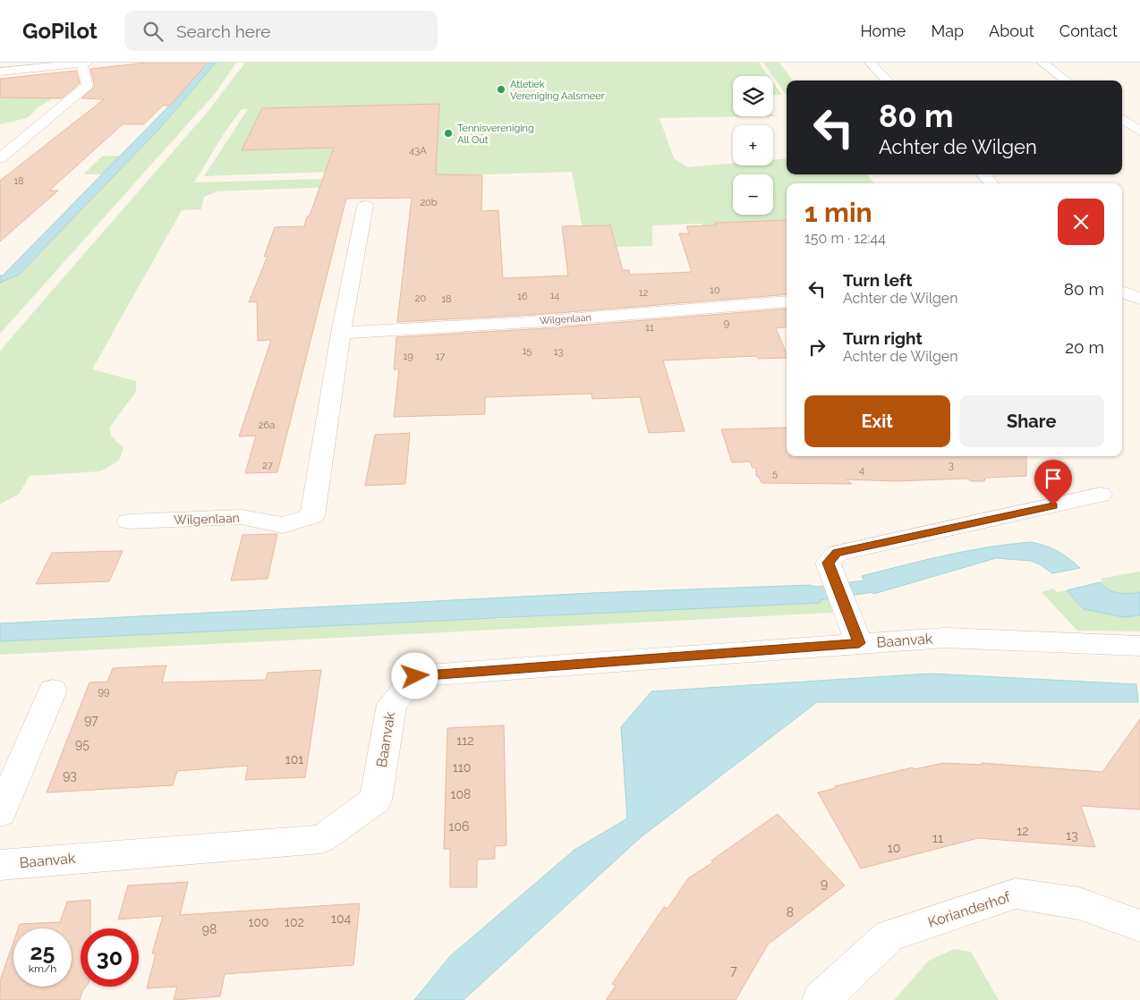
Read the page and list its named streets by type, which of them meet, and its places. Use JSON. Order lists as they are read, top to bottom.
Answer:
{
  "streets": {
    "street": ["Wilgenlaan", "Baanvak", "Korianderhof"]
  },
  "places": ["Atletiek Vereniging Aalsmeer", "Tennisvereniging All Out"],
  "house_numbers": [
    "43A",
    "18",
    "20b",
    "10",
    "12",
    "14",
    "16",
    "20",
    "18",
    "9",
    "11",
    "15",
    "13",
    "19",
    "17",
    "26a",
    "27",
    "3",
    "4",
    "5",
    "99",
    "97",
    "112",
    "95",
    "101",
    "110",
    "93",
    "108",
    "106",
    "12",
    "13",
    "11",
    "10",
    "9",
    "8",
    "104",
    "100",
    "102",
    "98",
    "7"
  ],
  "page": {
    "header": "GoPilot",
    "search": "Search here",
    "nav": [
      "Home",
      "Map",
      "About",
      "Contact"
    ],
    "map_buttons": ["+", "−"],
    "turn": ["80 m", "Achter de Wilgen"],
    "heading": ["1 min", "150 m · 12:44"],
    "list": [
      {
        "name": "Turn left",
        "note": "Achter de Wilgen",
        "value": "80 m"
      },
      {
        "name": "Turn right",
        "note": "Achter de Wilgen",
        "value": "20 m"
      }
    ],
    "buttons": ["Exit", "Share"],
    "speed": "25 km/h",
    "limit": "30"
  }
}
